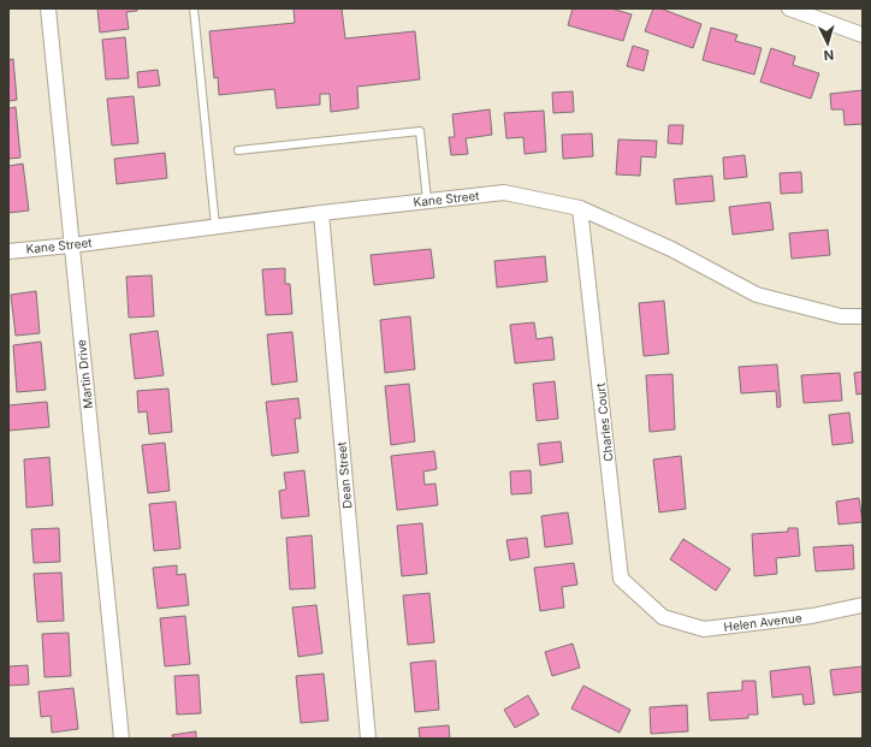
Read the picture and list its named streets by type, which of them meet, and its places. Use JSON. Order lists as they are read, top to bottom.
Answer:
{
  "streets": {
    "street": [
      "Kane Street",
      "Martin Drive",
      "Charles Court",
      "Dean Street",
      "Helen Avenue"
    ]
  },
  "crossings": [
    ["Kane Street", "Martin Drive"],
    ["Kane Street", "Charles Court"],
    ["Kane Street", "Dean Street"],
    ["Charles Court", "Helen Avenue"]
  ],
  "north": "bottom"
}
